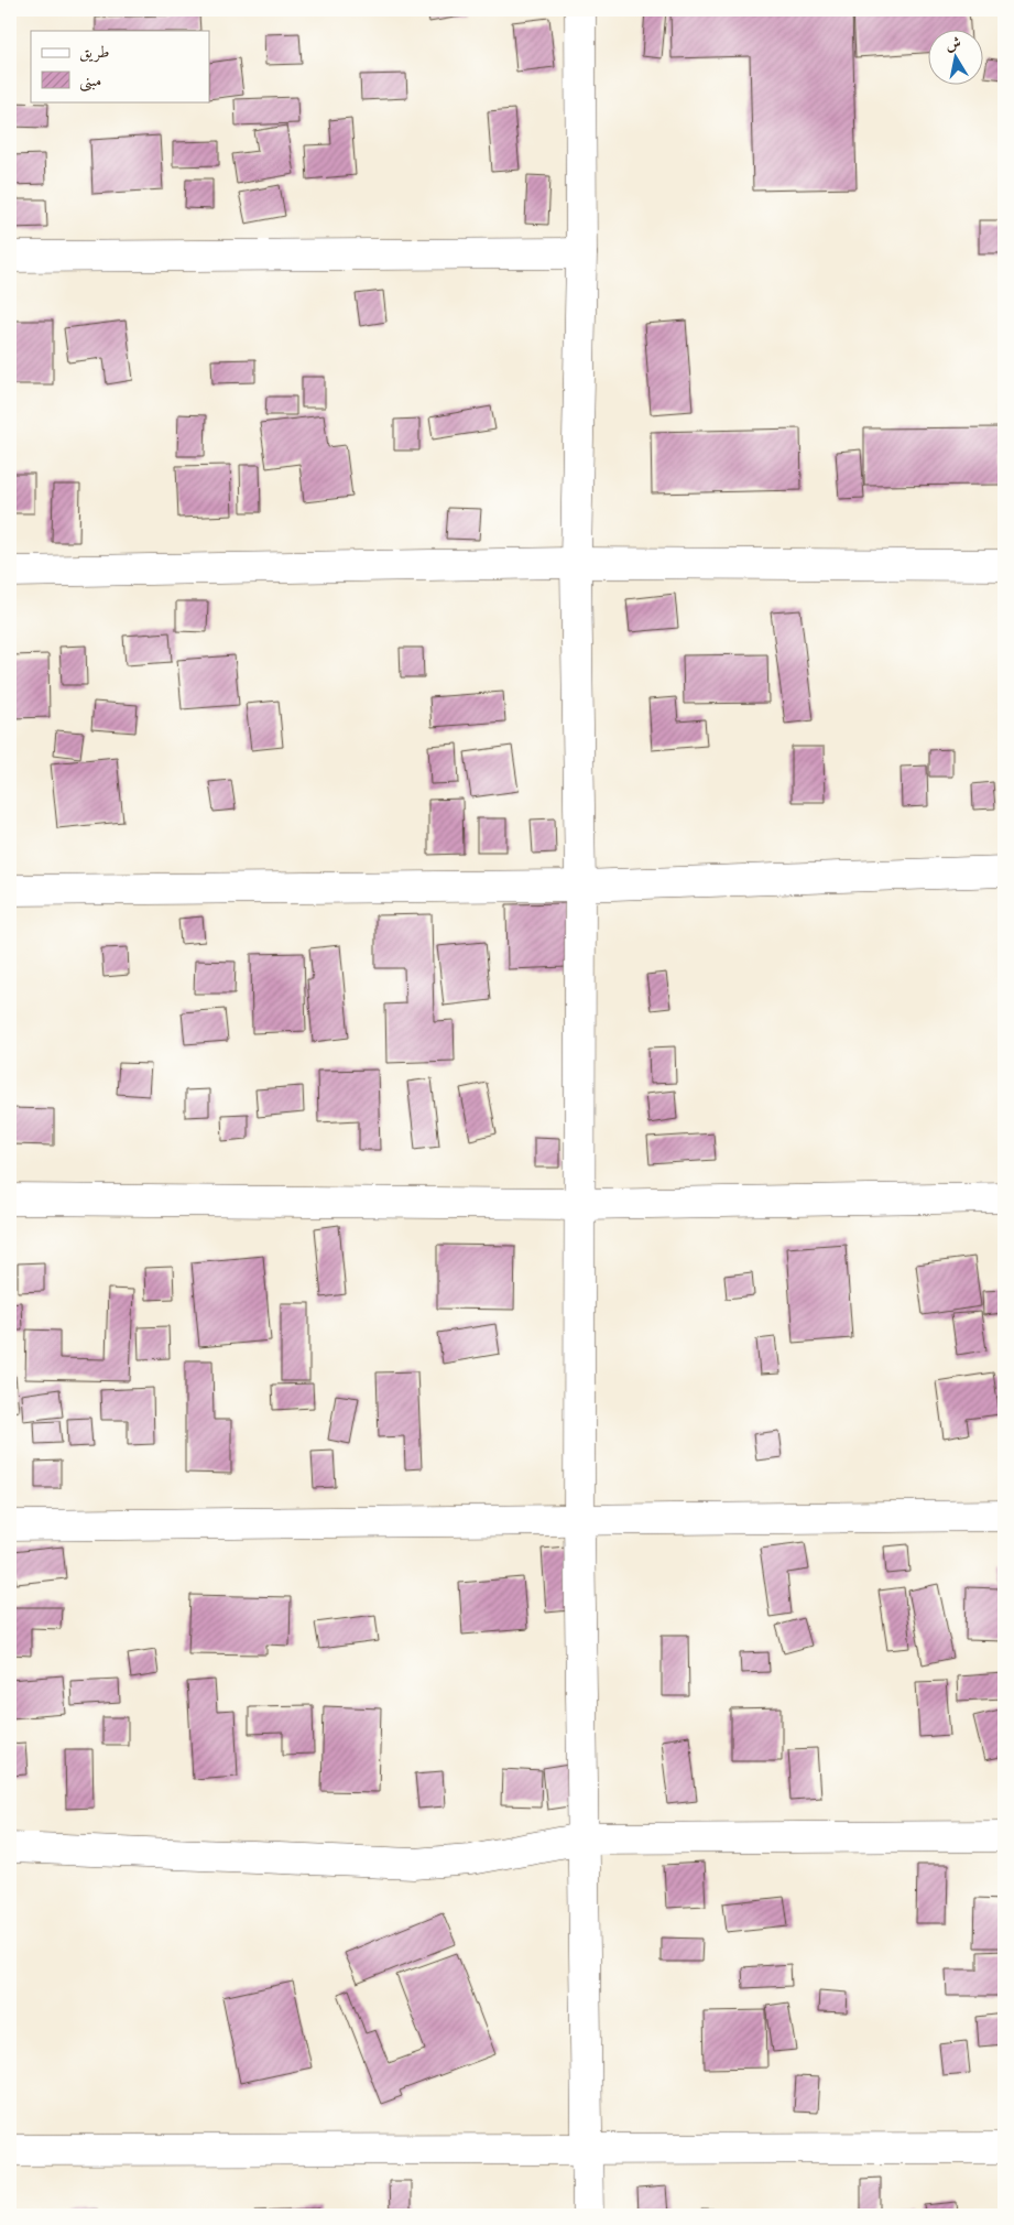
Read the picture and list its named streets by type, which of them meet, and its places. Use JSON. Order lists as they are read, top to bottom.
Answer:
{
  "legend": ["طريق", "مبنى"],
  "north": "top"
}
